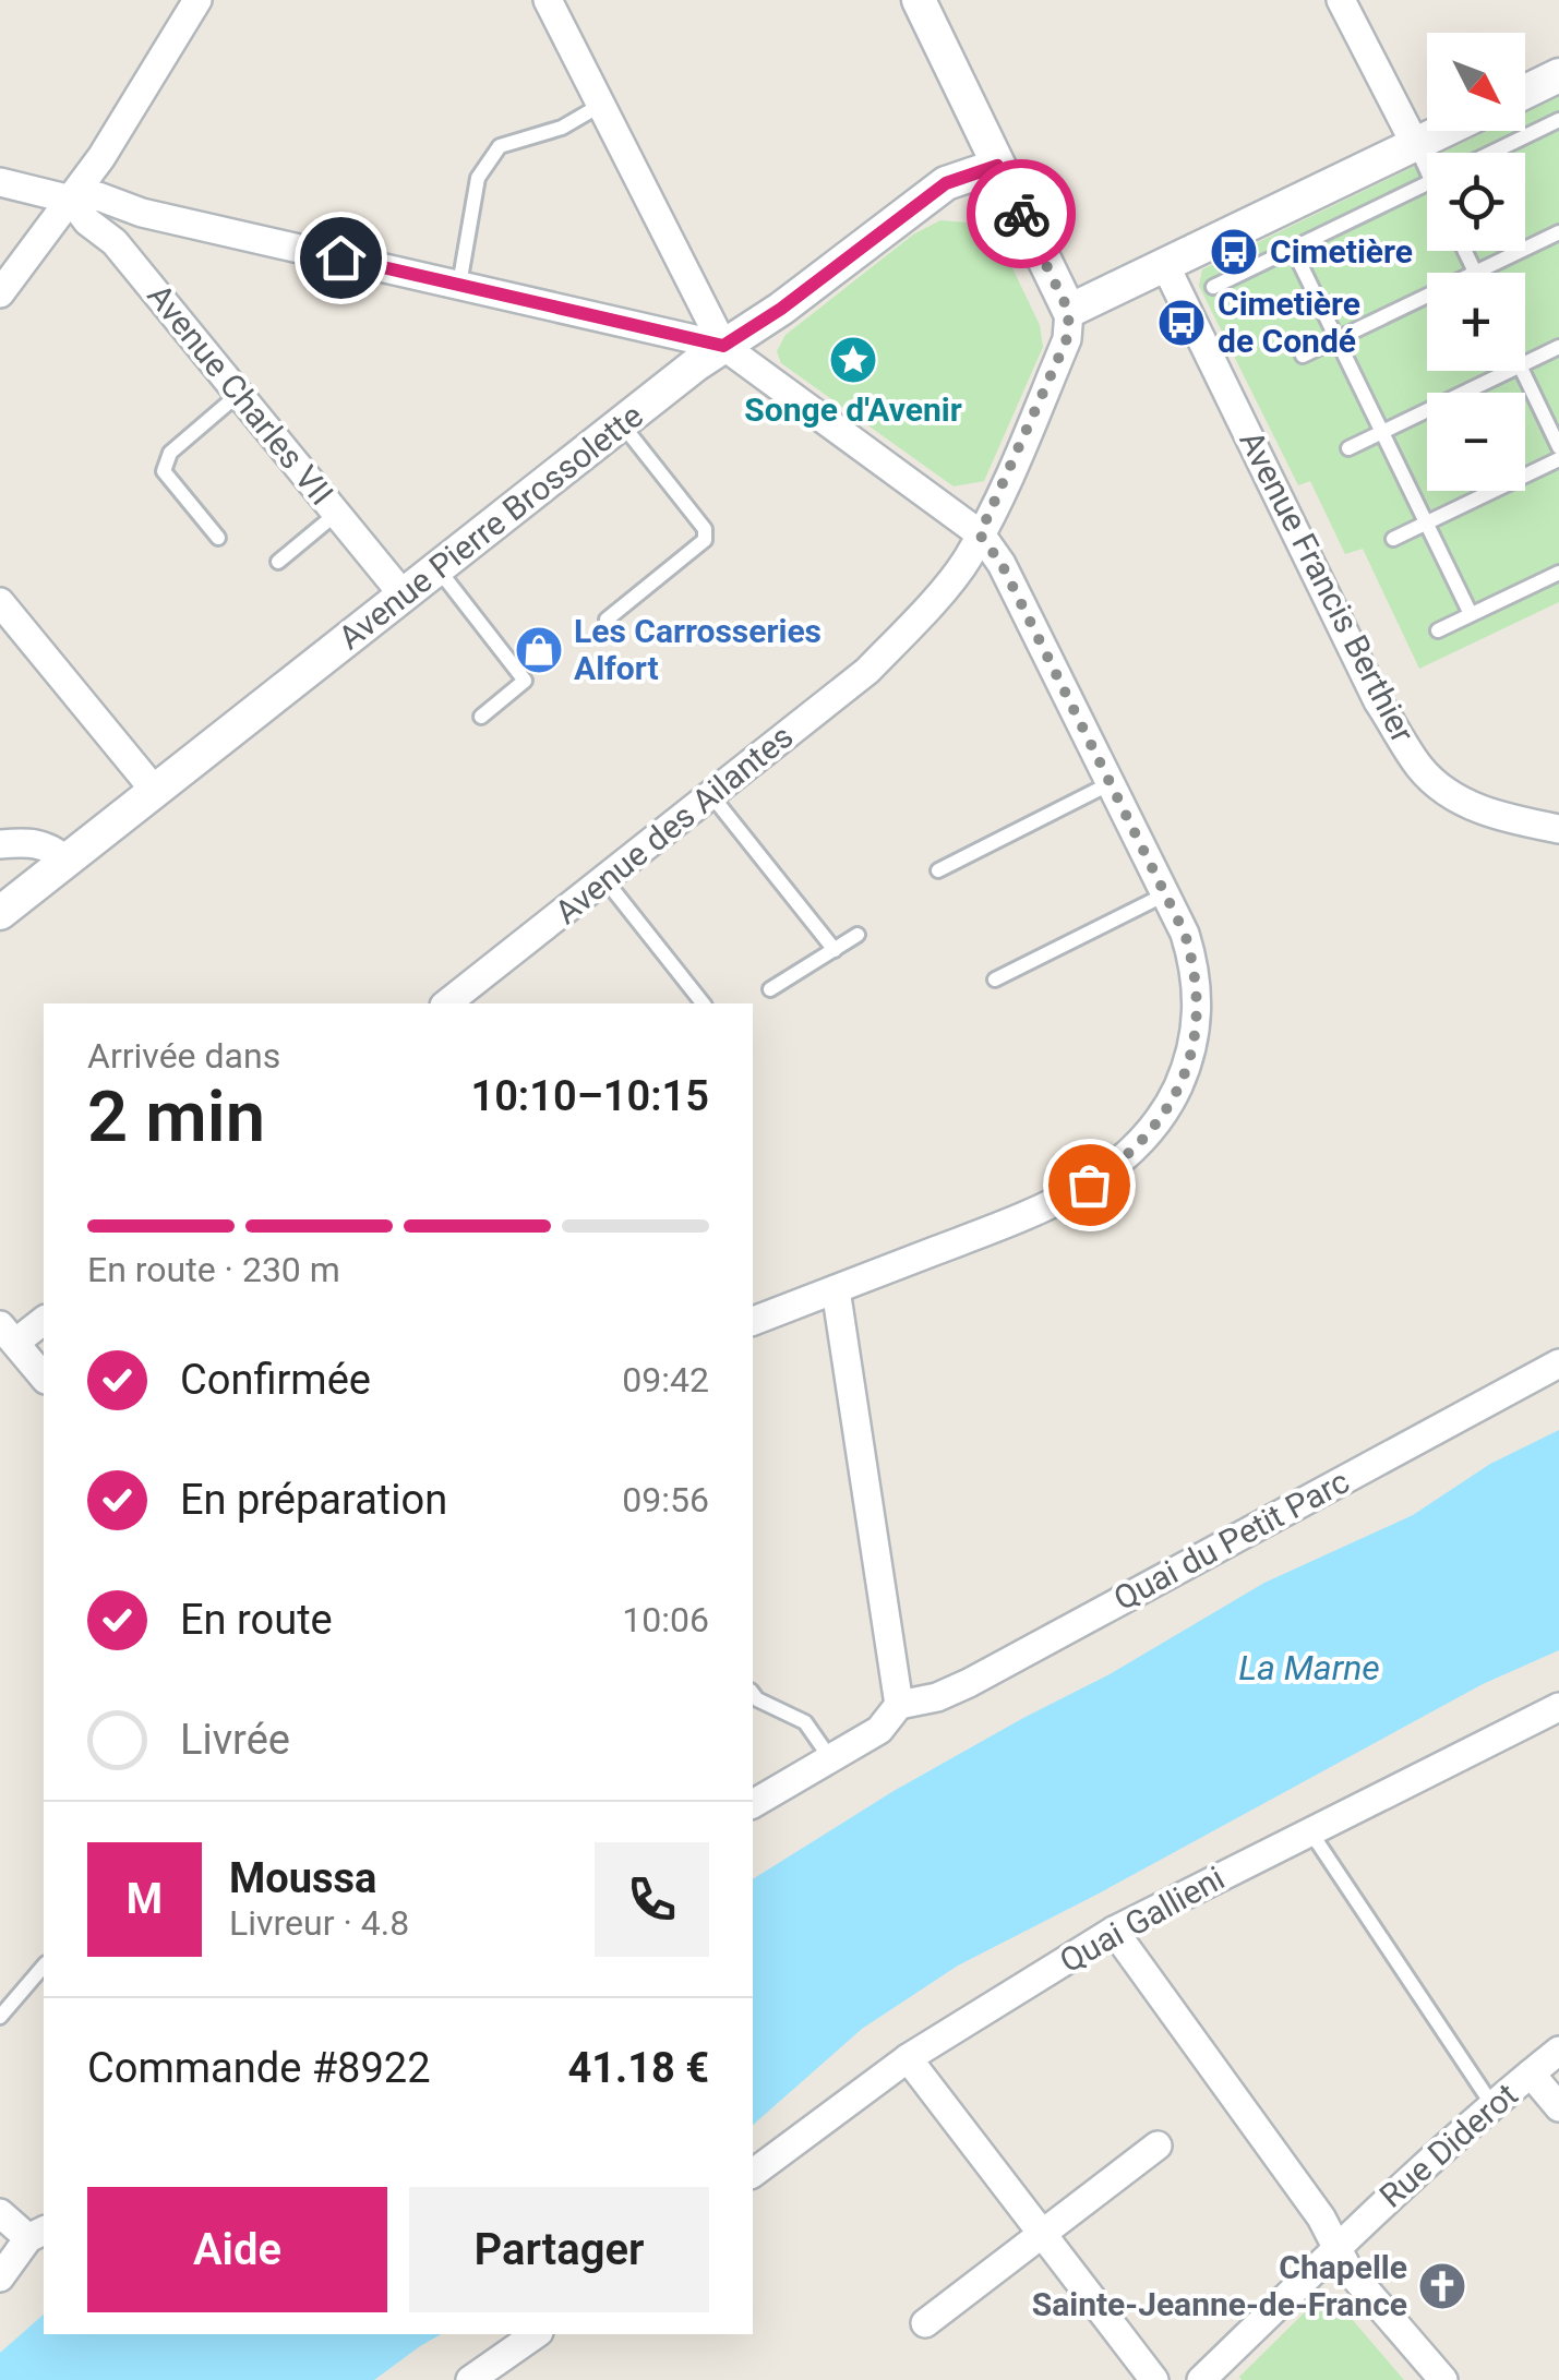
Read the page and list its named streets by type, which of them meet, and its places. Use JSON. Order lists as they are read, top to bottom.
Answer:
{
  "streets": {
    "street": [
      "Avenue Charles VII",
      "Avenue Pierre Brossolette",
      "Avenue Francis Berthier",
      "Avenue des Ailantes",
      "Quai du Petit Parc",
      "Quai Gallieni",
      "Rue Diderot"
    ]
  },
  "crossings": [
    ["Avenue Charles VII", "Avenue Pierre Brossolette"]
  ],
  "water": ["La Marne"],
  "places": {
    "bus stop": ["Cimetière", "Cimetière de Condé"],
    "place": ["Songe d'Avenir"],
    "shop": ["Les Carrosseries Alfort"],
    "church": ["Chapelle Sainte-Jeanne-de-France"]
  },
  "north": "bottom right",
  "page": {
    "map_buttons": ["+", "−"],
    "heading": ["2 min", "Arrivée dans", "10:10–10:15"],
    "panel": [
      "Moussa",
      "Livreur · 4.8",
      "Commande #8922",
      "41.18 €"
    ],
    "bar": "En route · 230 m",
    "list": [
      ["Confirmée", "09:42"],
      ["En préparation", "09:56"],
      ["En route", "10:06"],
      "Livrée"
    ],
    "round": "M",
    "buttons": ["Aide", "Partager"]
  }
}
